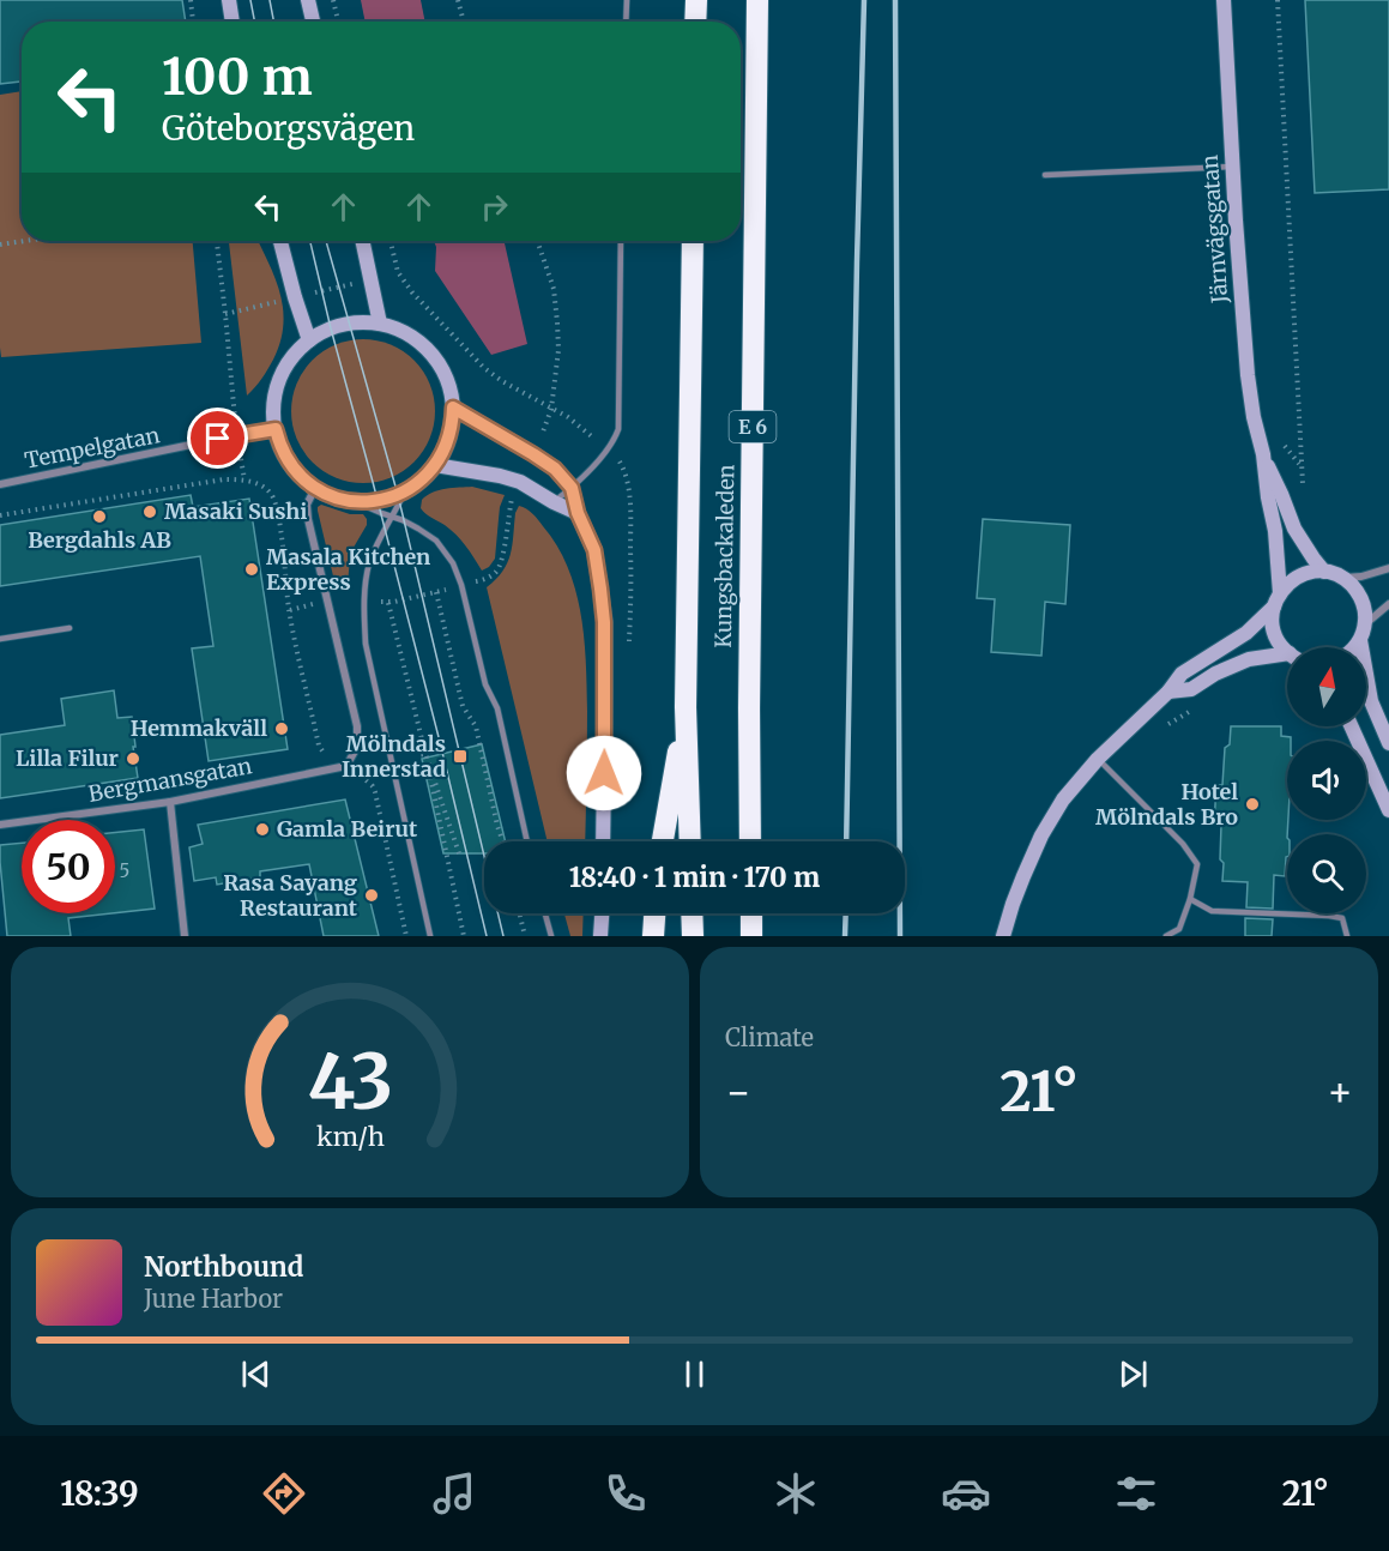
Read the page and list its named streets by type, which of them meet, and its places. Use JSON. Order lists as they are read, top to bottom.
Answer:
{
  "streets": {
    "highway": ["E 6", "Kungsbackaleden"],
    "street": ["Järnvägsgatan", "Tempelgatan", "Bergmansgatan"]
  },
  "places": {
    "other": [
      "Masaki Sushi",
      "Bergdahls AB",
      "Masala Kitchen Express",
      "Hemmakväll",
      "Lilla Filur",
      "Hotel Mölndals Bro",
      "Gamla Beirut",
      "Rasa Sayang Restaurant"
    ],
    "transit": ["Mölndals Innerstad"]
  },
  "house_numbers": ["5"],
  "north": "top",
  "page": {
    "turn": ["100 m", "Göteborgsvägen"],
    "limit": "50",
    "trip": "18:40 · 1 min · 170 m",
    "tile": "Climate",
    "heat": ["−", "21°", "+"],
    "song": ["Northbound", "June Harbor"],
    "tabs": ["18:39", "21°"],
    "gauge": ["43", "km/h"]
  }
}
